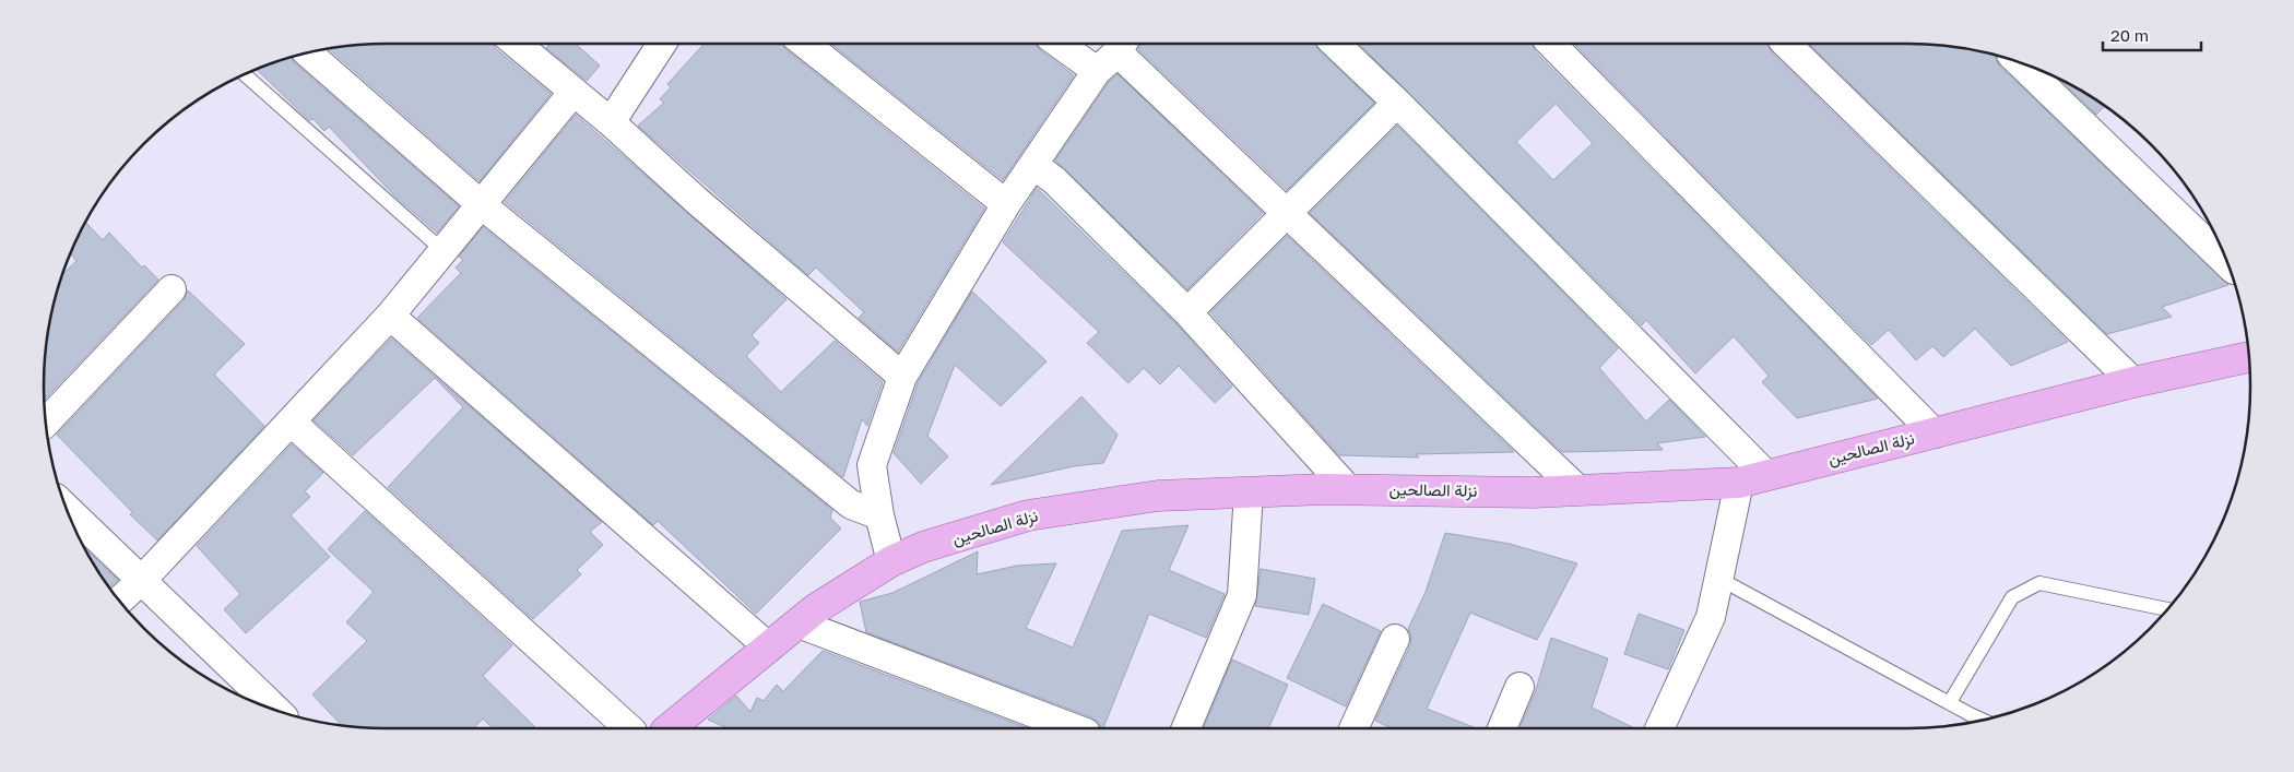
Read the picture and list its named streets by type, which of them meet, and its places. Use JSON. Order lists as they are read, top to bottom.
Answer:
{
  "streets": {
    "main road": ["نزلة الصالحين"]
  },
  "scale_bar": "20 m"
}
